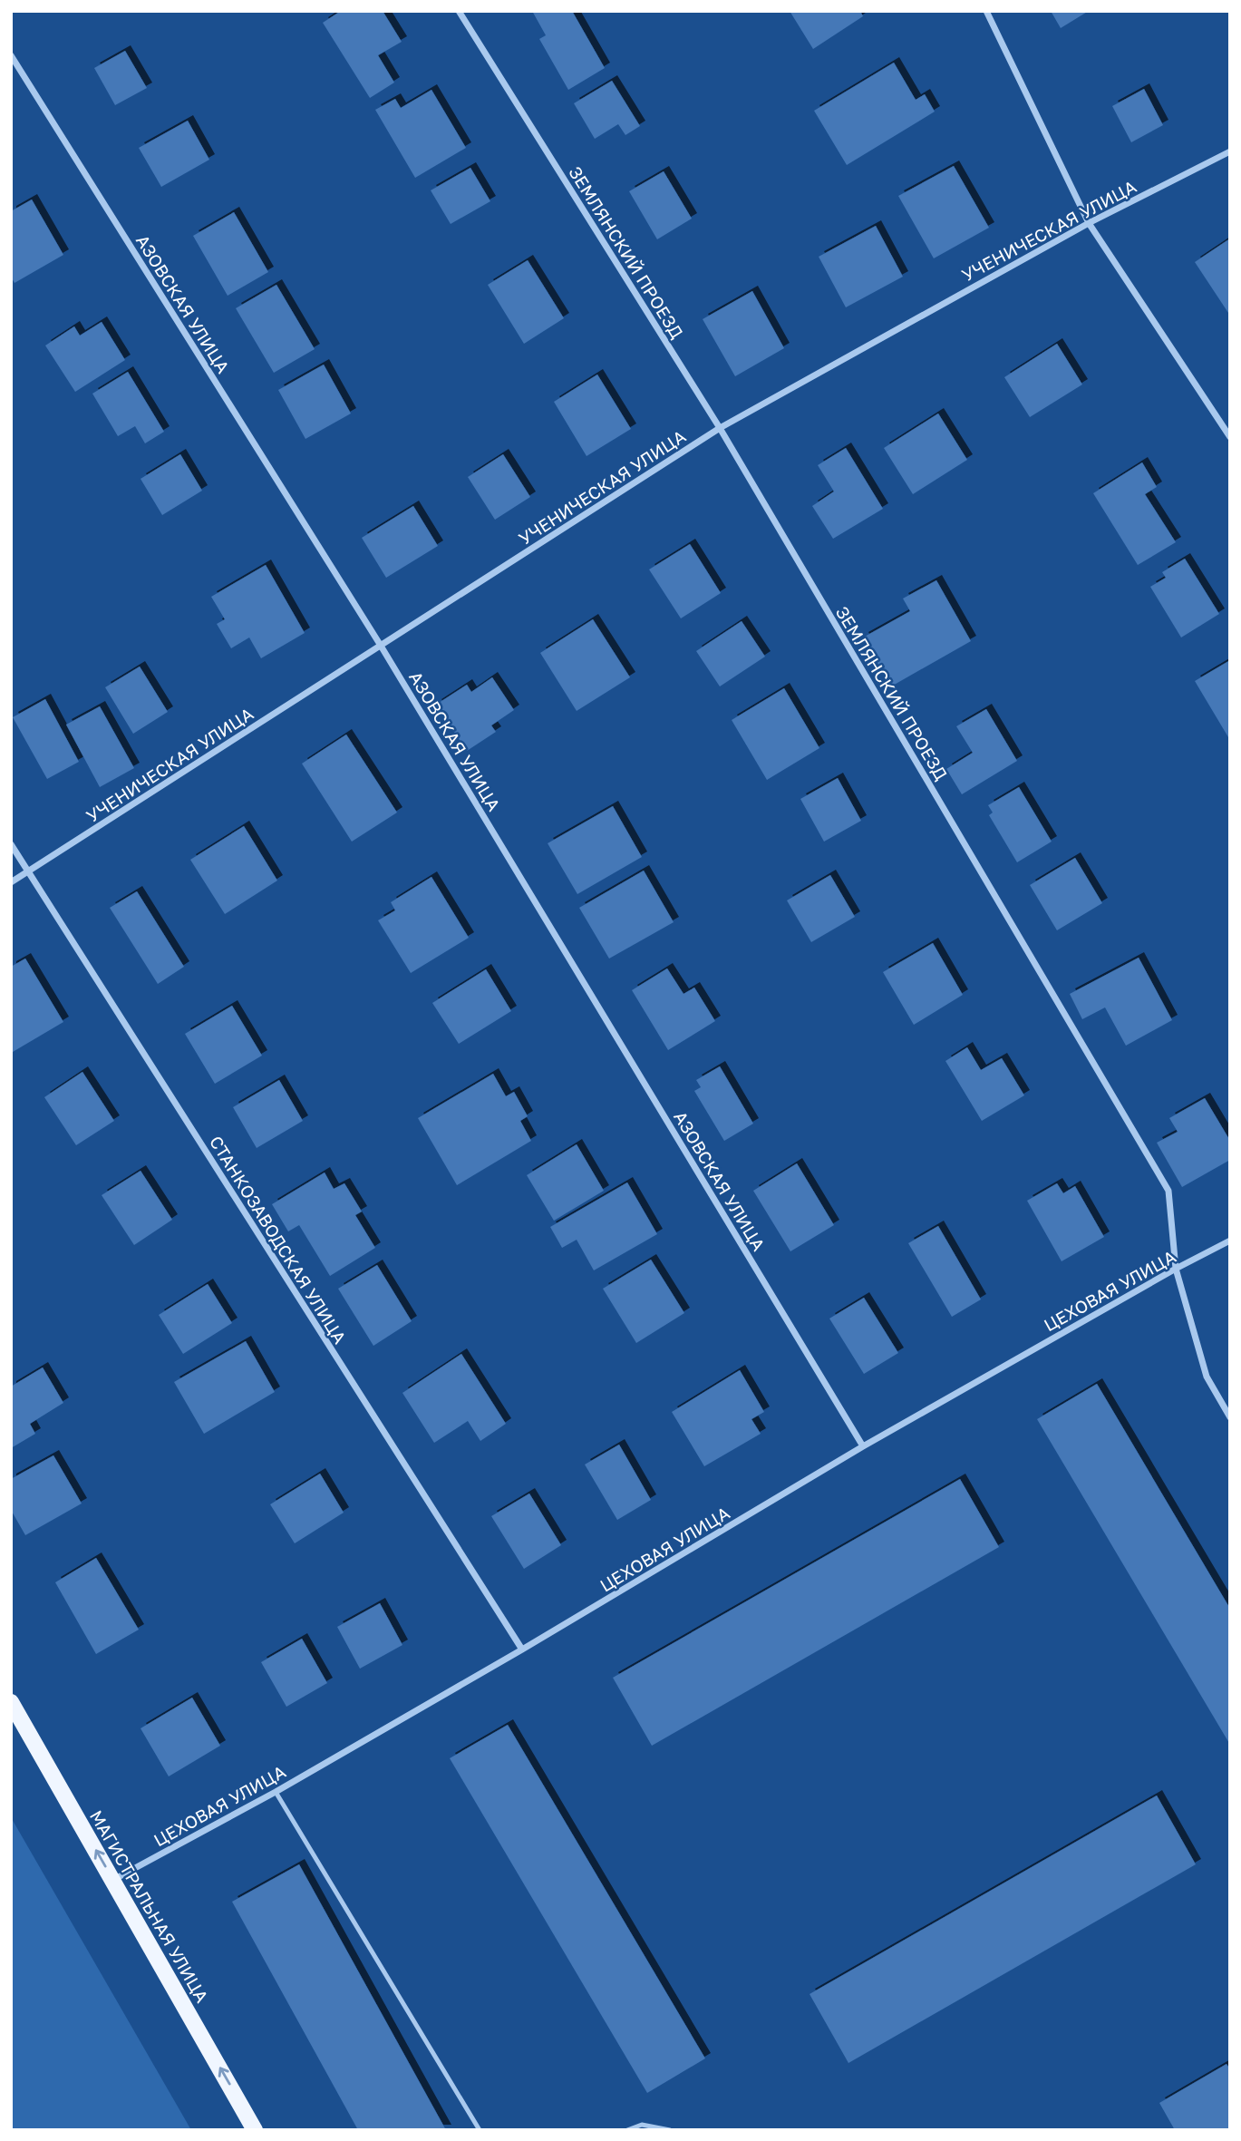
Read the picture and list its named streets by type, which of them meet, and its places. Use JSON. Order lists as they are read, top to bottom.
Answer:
{
  "streets": {
    "main road": ["МАГИСТРАЛЬНАЯ УЛИЦА"],
    "street": [
      "УЧЕНИЧЕСКАЯ УЛИЦА",
      "ЗЕМЛЯНСКИЙ ПРОЕЗД",
      "АЗОВСКАЯ УЛИЦА",
      "СТАНКОЗАВОДСКАЯ УЛИЦА",
      "ЦЕХОВАЯ УЛИЦА"
    ]
  },
  "crossings": [
    ["УЧЕНИЧЕСКАЯ УЛИЦА", "ЗЕМЛЯНСКИЙ ПРОЕЗД"],
    ["УЧЕНИЧЕСКАЯ УЛИЦА", "АЗОВСКАЯ УЛИЦА"],
    ["УЧЕНИЧЕСКАЯ УЛИЦА", "СТАНКОЗАВОДСКАЯ УЛИЦА"],
    ["ЗЕМЛЯНСКИЙ ПРОЕЗД", "ЦЕХОВАЯ УЛИЦА"],
    ["АЗОВСКАЯ УЛИЦА", "ЦЕХОВАЯ УЛИЦА"],
    ["СТАНКОЗАВОДСКАЯ УЛИЦА", "ЦЕХОВАЯ УЛИЦА"],
    ["ЦЕХОВАЯ УЛИЦА", "МАГИСТРАЛЬНАЯ УЛИЦА"]
  ],
  "one_way": ["МАГИСТРАЛЬНАЯ УЛИЦА"]
}
